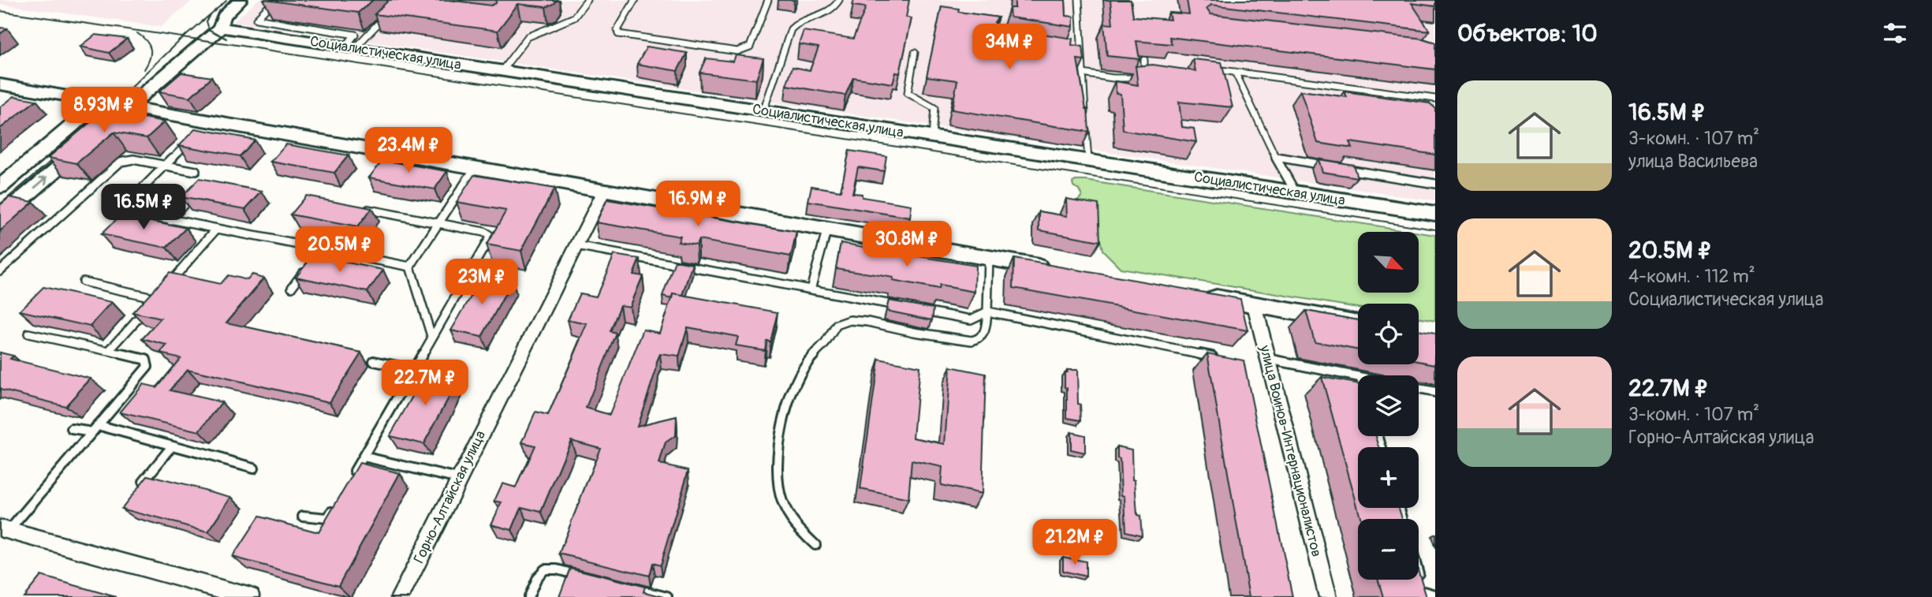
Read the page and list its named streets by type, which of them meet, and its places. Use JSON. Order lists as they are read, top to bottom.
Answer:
{
  "streets": {
    "main road": ["Социалистическая улица"],
    "street": ["улица Воинов-Интернационалистов", "Горно-Алтайская улица"]
  },
  "north": "bottom right",
  "page": {
    "heading": "Объектов: 10",
    "price": [
      "34M ₽",
      "8.93M ₽",
      "23.4M ₽",
      "16.9M ₽",
      "16.5M ₽",
      "30.8M ₽",
      "20.5M ₽",
      "23M ₽",
      "22.7M ₽",
      "21.2M ₽"
    ],
    "list": [
      {
        "name": "16.5M ₽",
        "note": "3-комн. · 107 m² · улица Васильева"
      },
      {
        "name": "20.5M ₽",
        "note": "4-комн. · 112 m² · Социалистическая улица"
      },
      {
        "name": "22.7M ₽",
        "note": "3-комн. · 107 m² · Горно-Алтайская улица"
      }
    ],
    "map_buttons": ["+", "−"]
  }
}
